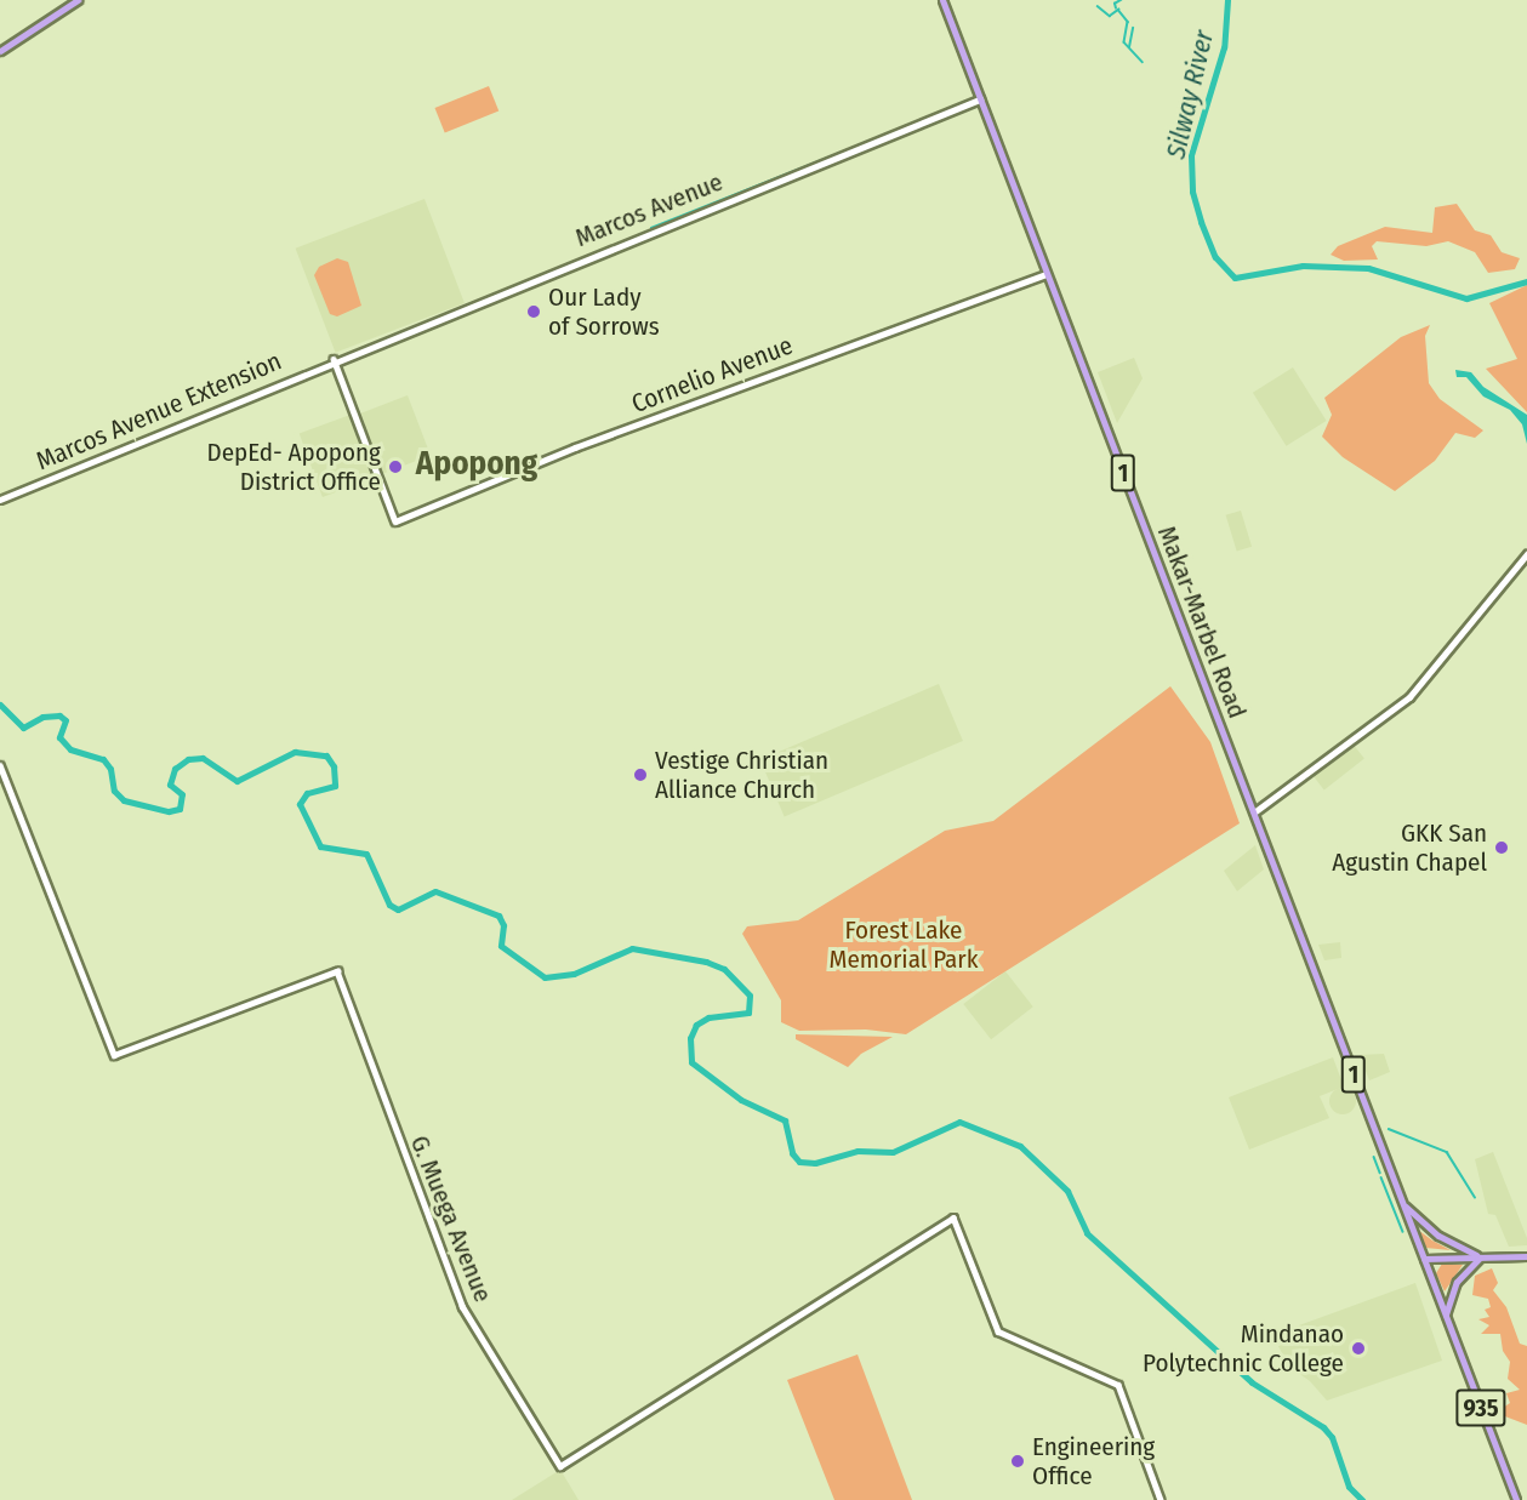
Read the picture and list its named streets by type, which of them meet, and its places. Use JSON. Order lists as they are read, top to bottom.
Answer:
{
  "streets": {
    "main road": ["1", "Makar-Marbel Road", "935"],
    "street": [
      "Marcos Avenue",
      "Cornelio Avenue",
      "Marcos Avenue Extension",
      "G. Muega Avenue"
    ]
  },
  "crossings": [
    ["Marcos Avenue", "Cornelio Avenue"],
    ["Marcos Avenue", "Marcos Avenue Extension"],
    ["Marcos Avenue", "Makar-Marbel Road"],
    ["Cornelio Avenue", "Marcos Avenue Extension"],
    ["Cornelio Avenue", "Makar-Marbel Road"],
    ["Makar-Marbel Road", "935"]
  ],
  "districts": ["Apopong"],
  "water": ["Silway River"],
  "parks": ["Forest Lake Memorial Park"],
  "places": [
    "Our Lady of Sorrows",
    "DepEd- Apopong District Office",
    "Vestige Christian Alliance Church",
    "GKK San Agustin Chapel",
    "Mindanao Polytechnic College",
    "Engineering Office"
  ]
}
